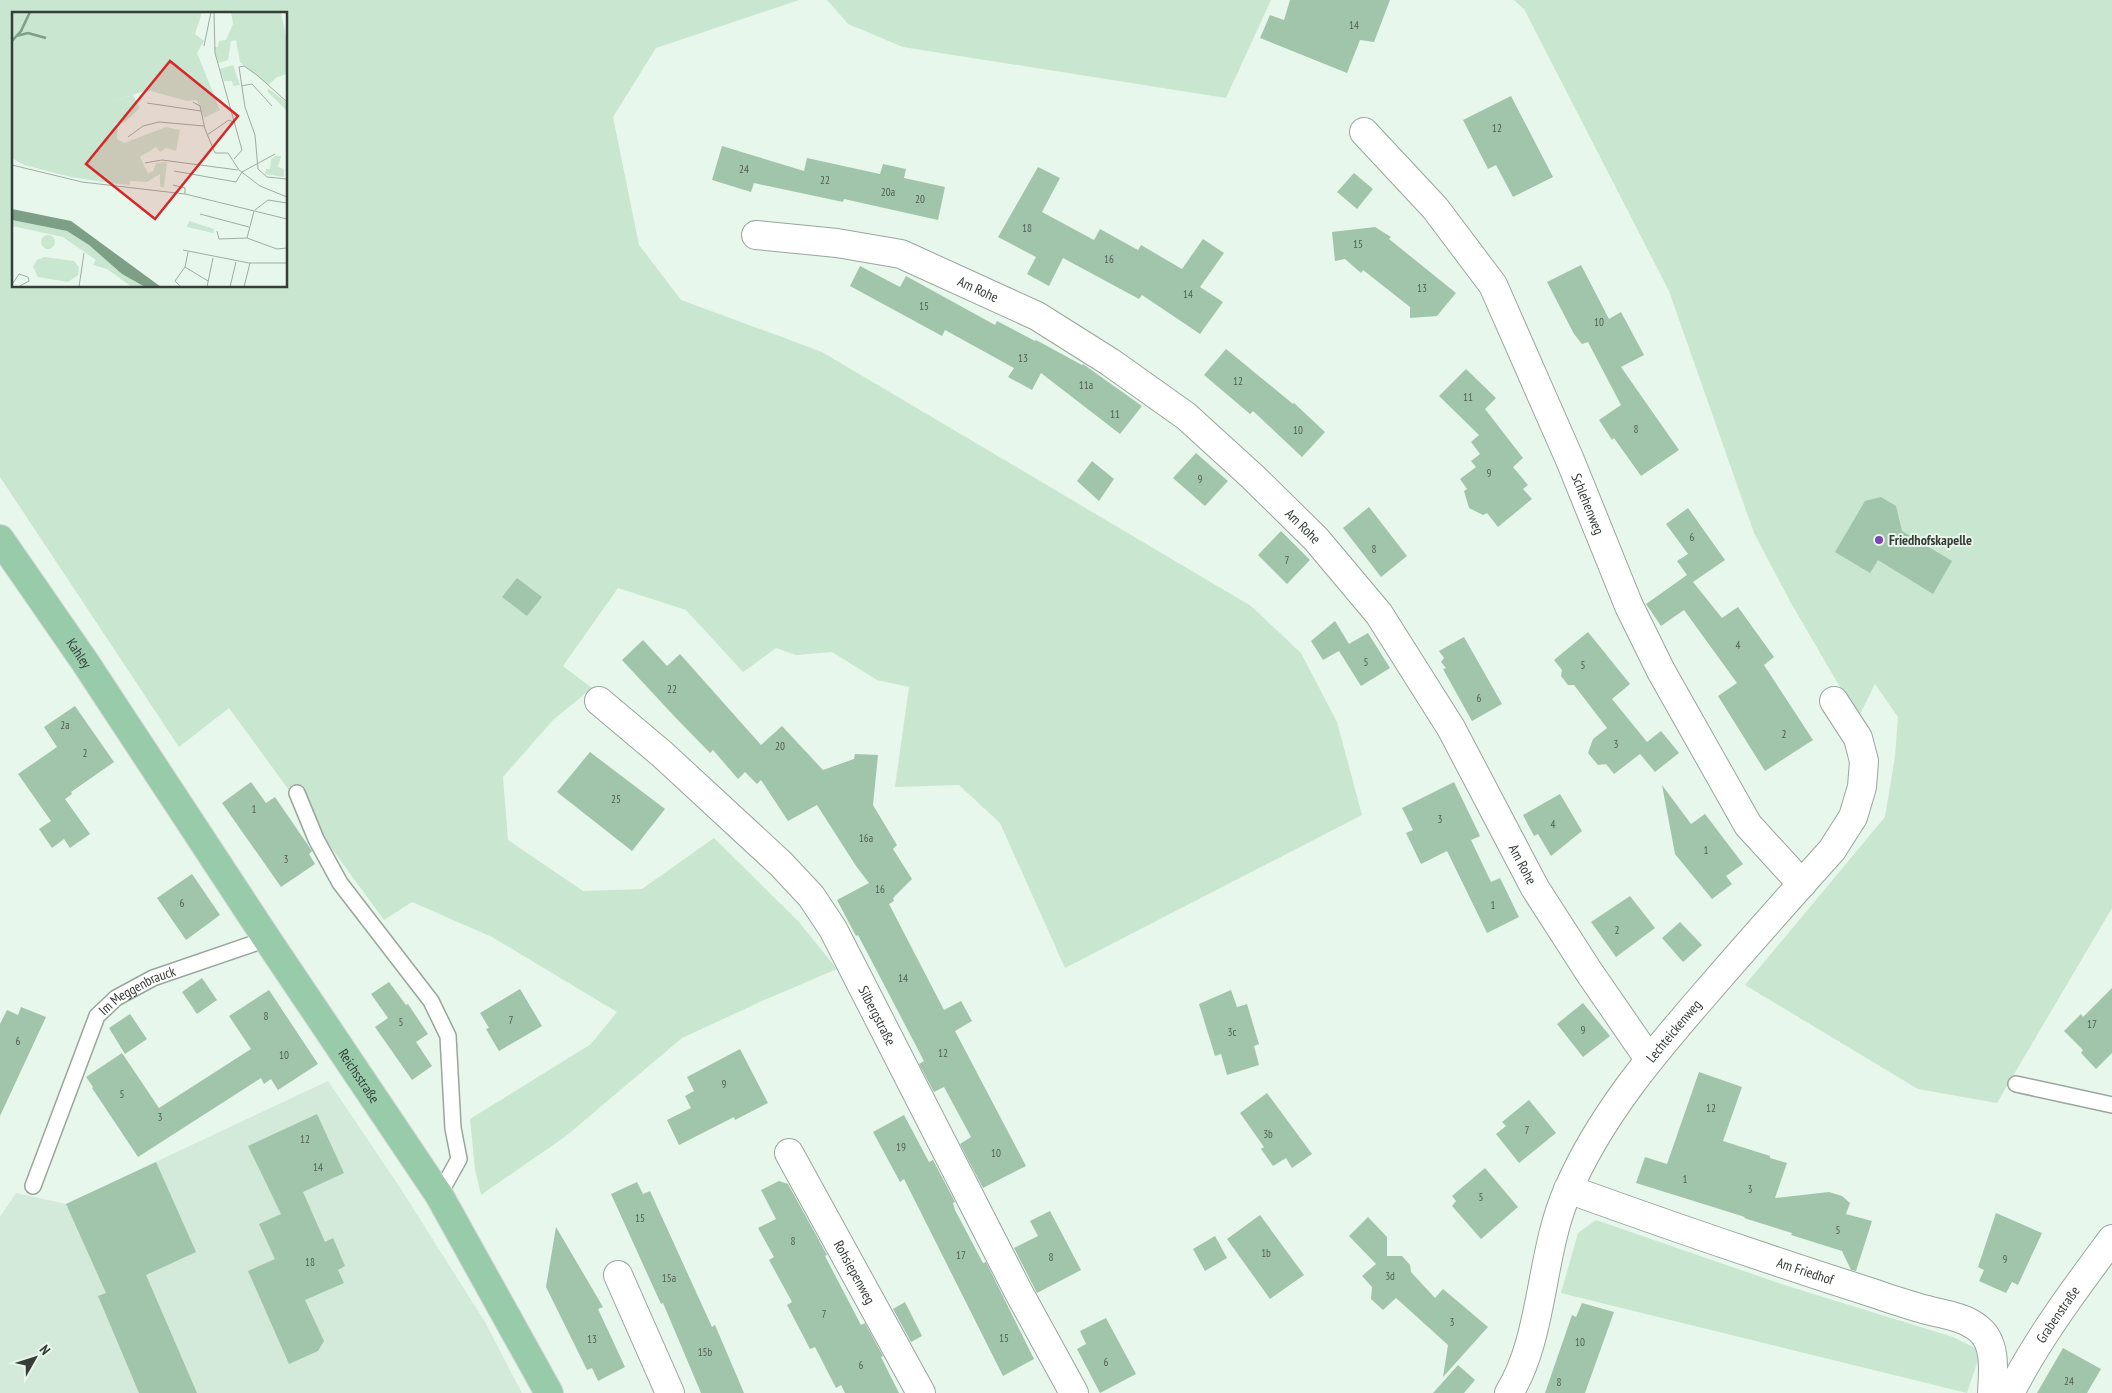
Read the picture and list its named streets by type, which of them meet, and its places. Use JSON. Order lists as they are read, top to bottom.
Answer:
{
  "streets": {
    "main road": ["Kahley", "Reichsstraße"],
    "street": [
      "Am Rohe",
      "Schlehenweg",
      "Silbergstraße",
      "Lechteickenweg",
      "Am Friedhof",
      "Rohsiepenweg",
      "Grabenstraße"
    ],
    "lane": ["Im Meggenbrauck"]
  },
  "crossings": [
    ["Am Rohe", "Lechteickenweg"],
    ["Schlehenweg", "Lechteickenweg"],
    ["Kahley", "Reichsstraße"],
    ["Im Meggenbrauck", "Reichsstraße"],
    ["Lechteickenweg", "Am Friedhof"]
  ],
  "places": ["Friedhofskapelle"],
  "house_numbers": [
    "14",
    "12",
    "24",
    "22",
    "20a",
    "20",
    "18",
    "15",
    "16",
    "13",
    "14",
    "15",
    "10",
    "13",
    "12",
    "11a",
    "11",
    "11",
    "8",
    "10",
    "9",
    "9",
    "6",
    "8",
    "7",
    "4",
    "5",
    "5",
    "22",
    "6",
    "2a",
    "2",
    "3",
    "20",
    "2",
    "25",
    "1",
    "3",
    "4",
    "16a",
    "1",
    "3",
    "16",
    "6",
    "1",
    "2",
    "14",
    "8",
    "7",
    "5",
    "17",
    "9",
    "3c",
    "6",
    "12",
    "10",
    "9",
    "5",
    "12",
    "3",
    "7",
    "3b",
    "12",
    "19",
    "10",
    "14",
    "1",
    "3",
    "5",
    "15",
    "5",
    "8",
    "1b",
    "17",
    "8",
    "9",
    "18",
    "3d",
    "15a",
    "7",
    "3",
    "15",
    "13",
    "10",
    "15b",
    "6",
    "6",
    "24",
    "8"
  ],
  "north": "top right"
}
